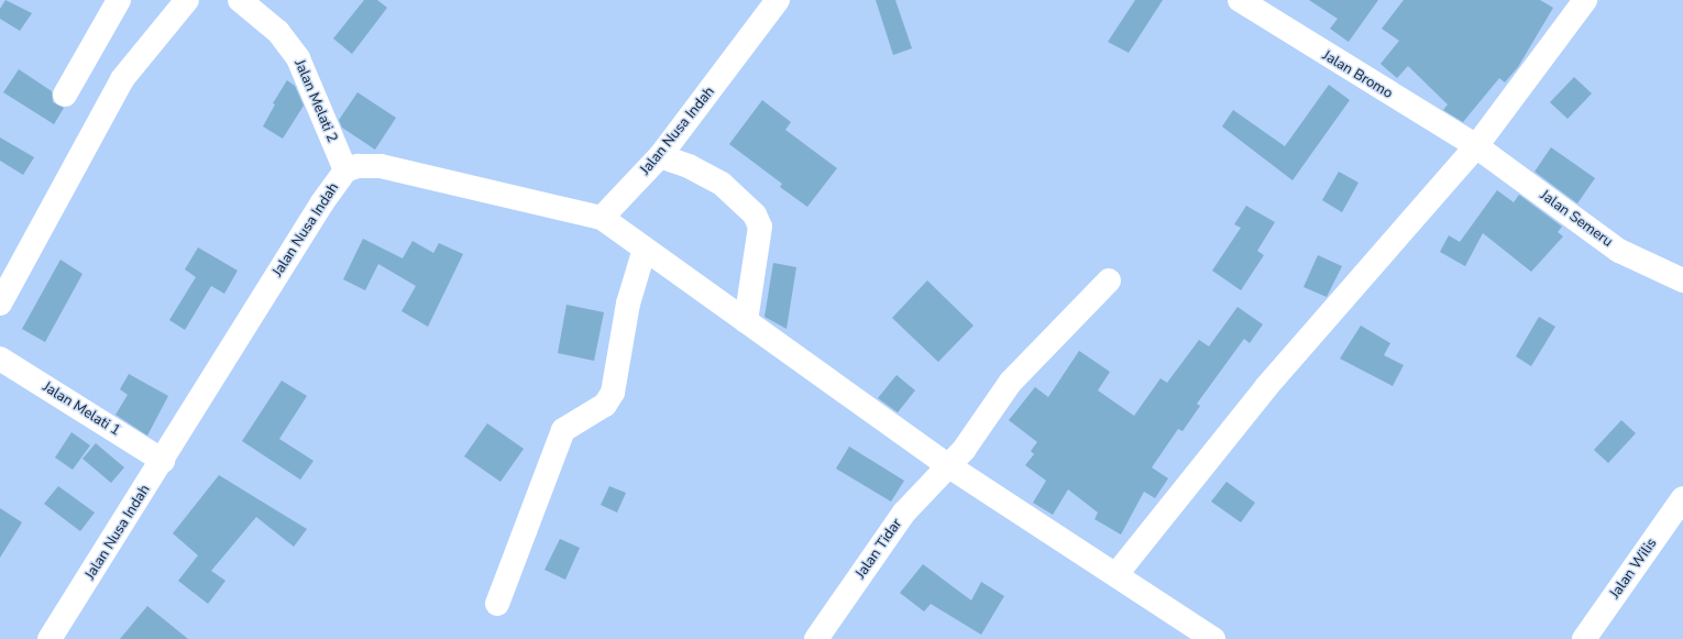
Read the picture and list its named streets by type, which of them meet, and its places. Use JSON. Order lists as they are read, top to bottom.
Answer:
{
  "streets": {
    "street": [
      "Jalan Bromo",
      "Jalan Melati 2",
      "Jalan Nusa Indah",
      "Jalan Semeru",
      "Jalan Melati 1",
      "Jalan Tidar",
      "Jalan Wilis"
    ]
  },
  "crossings": [
    ["Jalan Bromo", "Jalan Semeru"],
    ["Jalan Melati 2", "Jalan Nusa Indah"],
    ["Jalan Nusa Indah", "Jalan Melati 1"]
  ]
}
